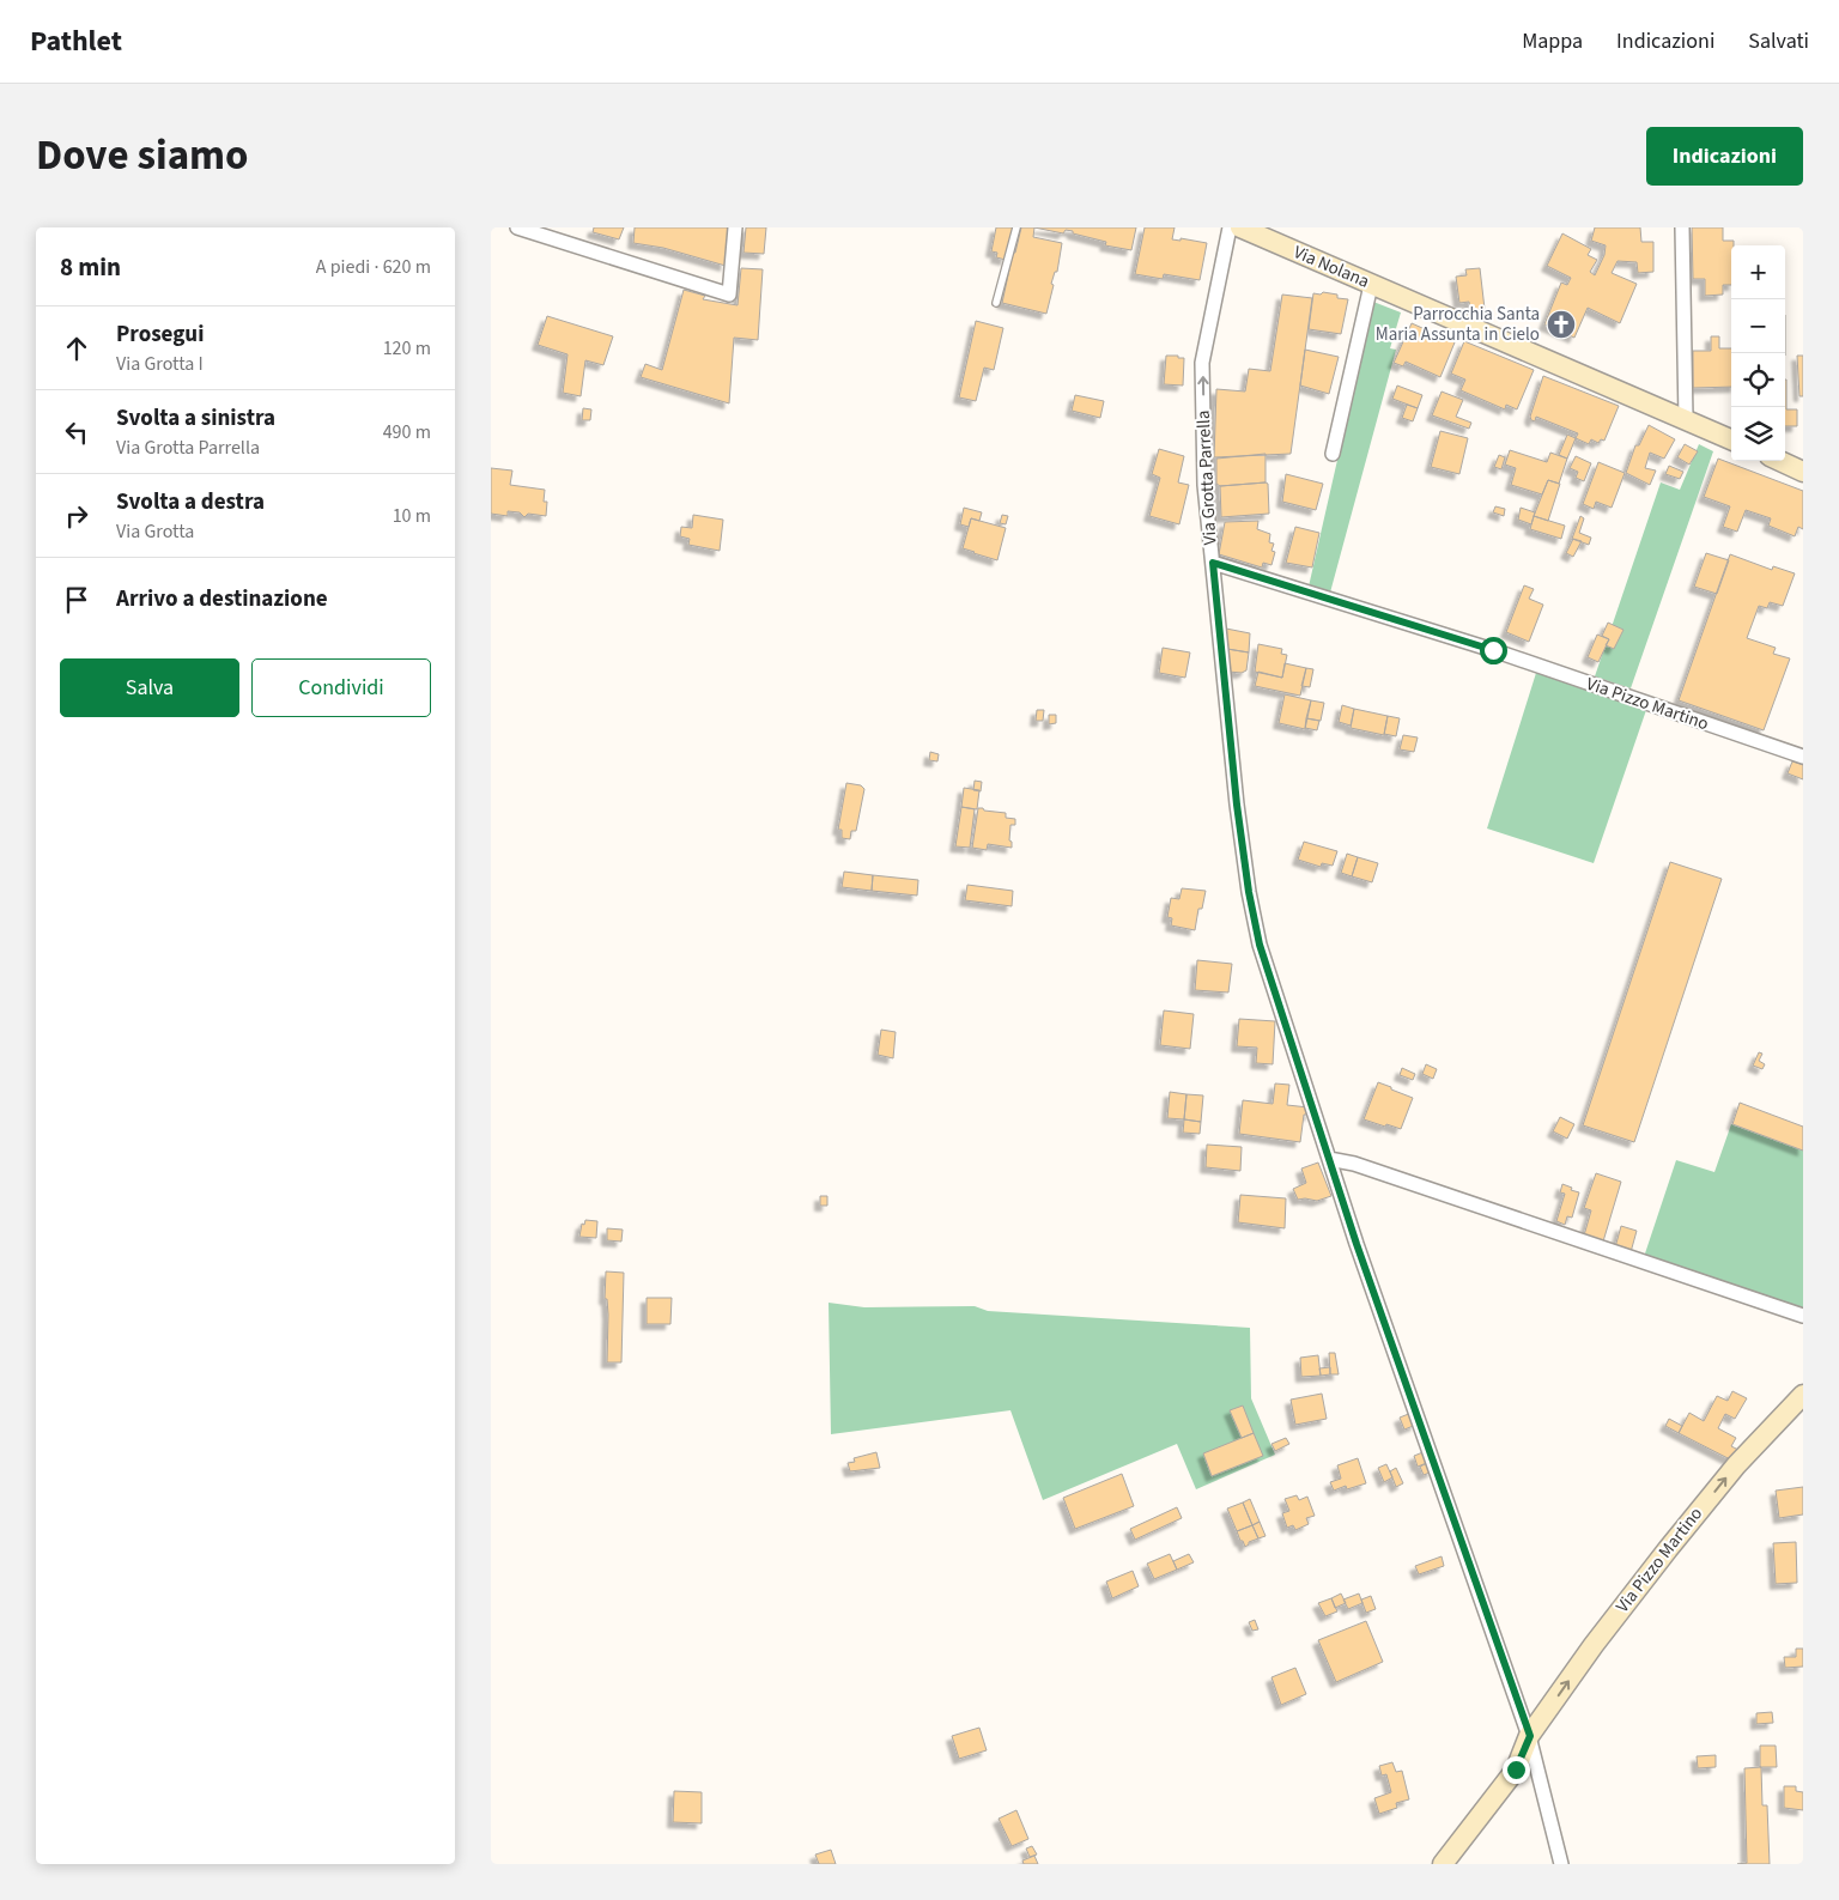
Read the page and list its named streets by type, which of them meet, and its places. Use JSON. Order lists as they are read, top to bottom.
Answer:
{
  "streets": {
    "street": ["Via Nolana", "Via Grotta Parrella", "Via Pizzo Martino"]
  },
  "crossings": [
    ["Via Grotta Parrella", "Via Pizzo Martino"]
  ],
  "one_way": ["Via Pizzo Martino"],
  "places": {
    "church": ["Parrocchia Santa Maria Assunta in Cielo"]
  },
  "page": {
    "header": "Pathlet",
    "nav": ["Mappa", "Indicazioni", "Salvati"],
    "title": "Dove siamo",
    "buttons": [
      "Indicazioni",
      ["Salva", "Condividi"]
    ],
    "heading": ["8 min", "A piedi · 620 m"],
    "map_buttons": ["+", "−"],
    "list": [
      ["Prosegui", "Via Grotta I", "120 m"],
      ["Svolta a sinistra", "Via Grotta Parrella", "490 m"],
      ["Svolta a destra", "Via Grotta", "10 m"],
      "Arrivo a destinazione"
    ]
  }
}
